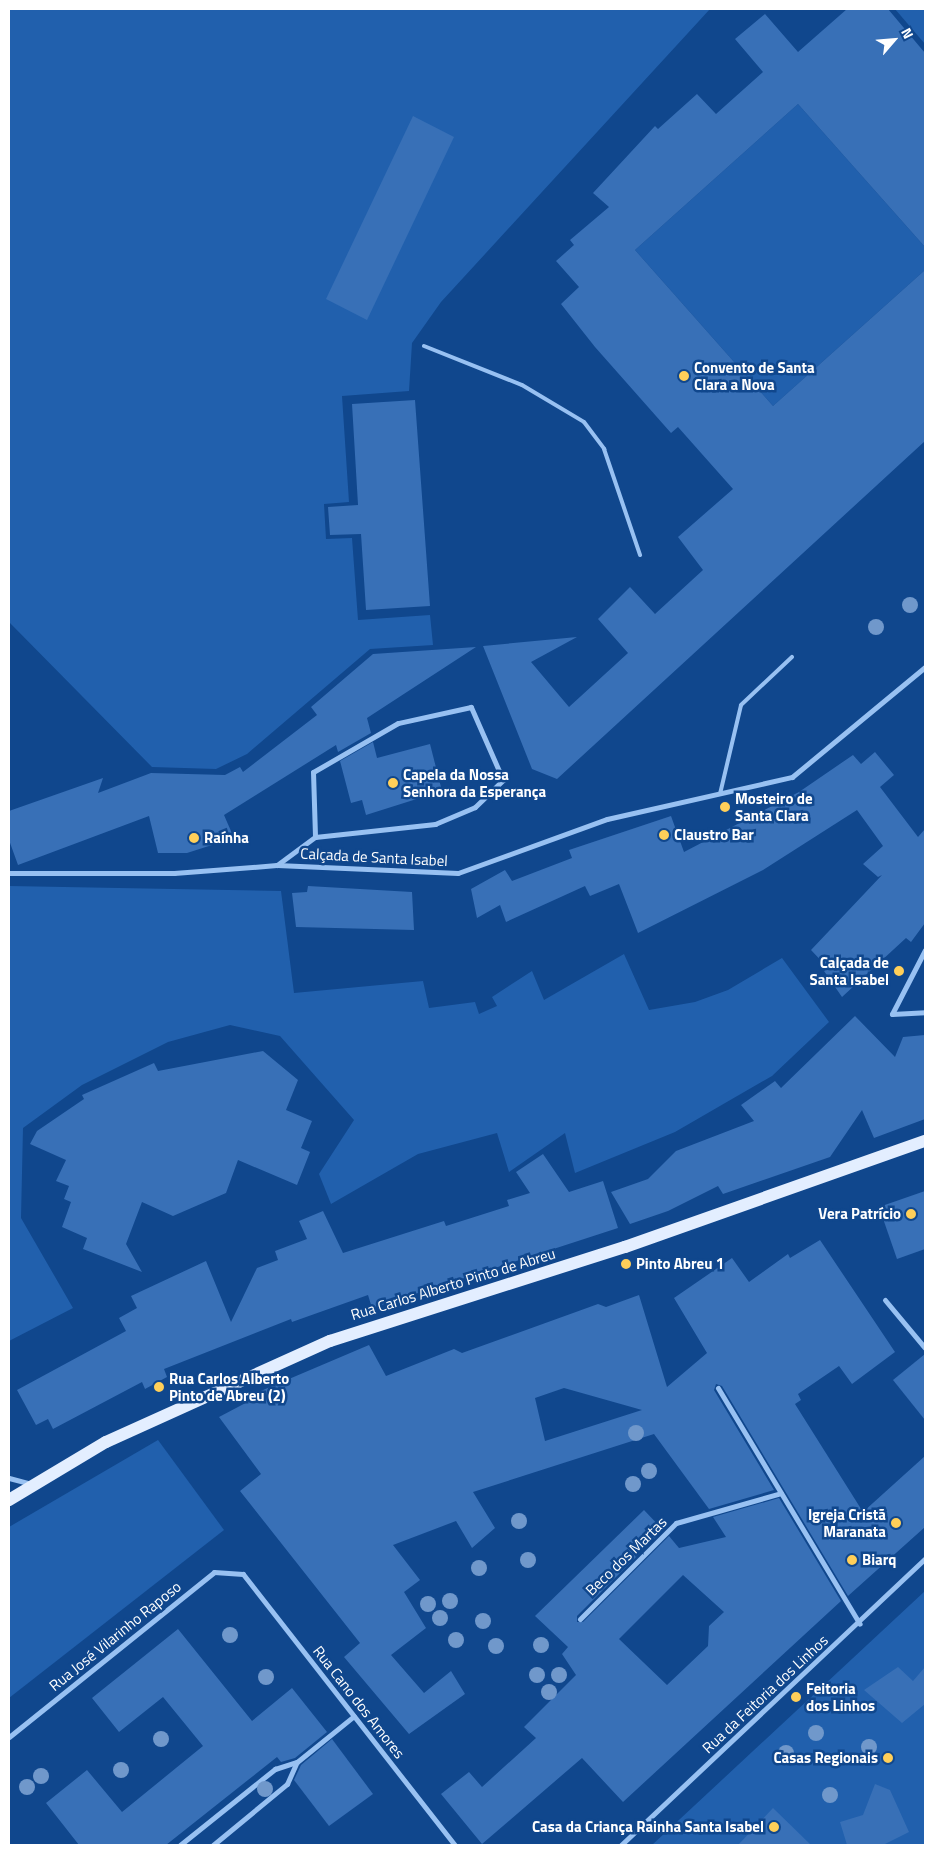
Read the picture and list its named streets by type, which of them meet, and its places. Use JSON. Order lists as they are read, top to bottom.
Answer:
{
  "streets": {
    "main road": ["Rua Carlos Alberto Pinto de Abreu"],
    "street": [
      "Calçada de Santa Isabel",
      "Beco dos Martas",
      "Rua José Vilarinho Raposo",
      "Rua da Feitoria dos Linhos",
      "Rua Cano dos Amores"
    ]
  },
  "crossings": [
    ["Rua José Vilarinho Raposo", "Rua Cano dos Amores"]
  ],
  "places": [
    "Convento de Santa Clara a Nova",
    "Capela da Nossa Senhora da Esperança",
    "Mosteiro de Santa Clara",
    "Claustro Bar",
    "Raínha",
    "Calçada de Santa Isabel",
    "Vera Patrício",
    "Pinto Abreu 1",
    "Rua Carlos Alberto Pinto de Abreu (2)",
    "Igreja Cristã Maranata",
    "Biarq",
    "Feitoria dos Linhos",
    "Casas Regionais",
    "Casa da Criança Rainha Santa Isabel"
  ],
  "north": "top right"
}
